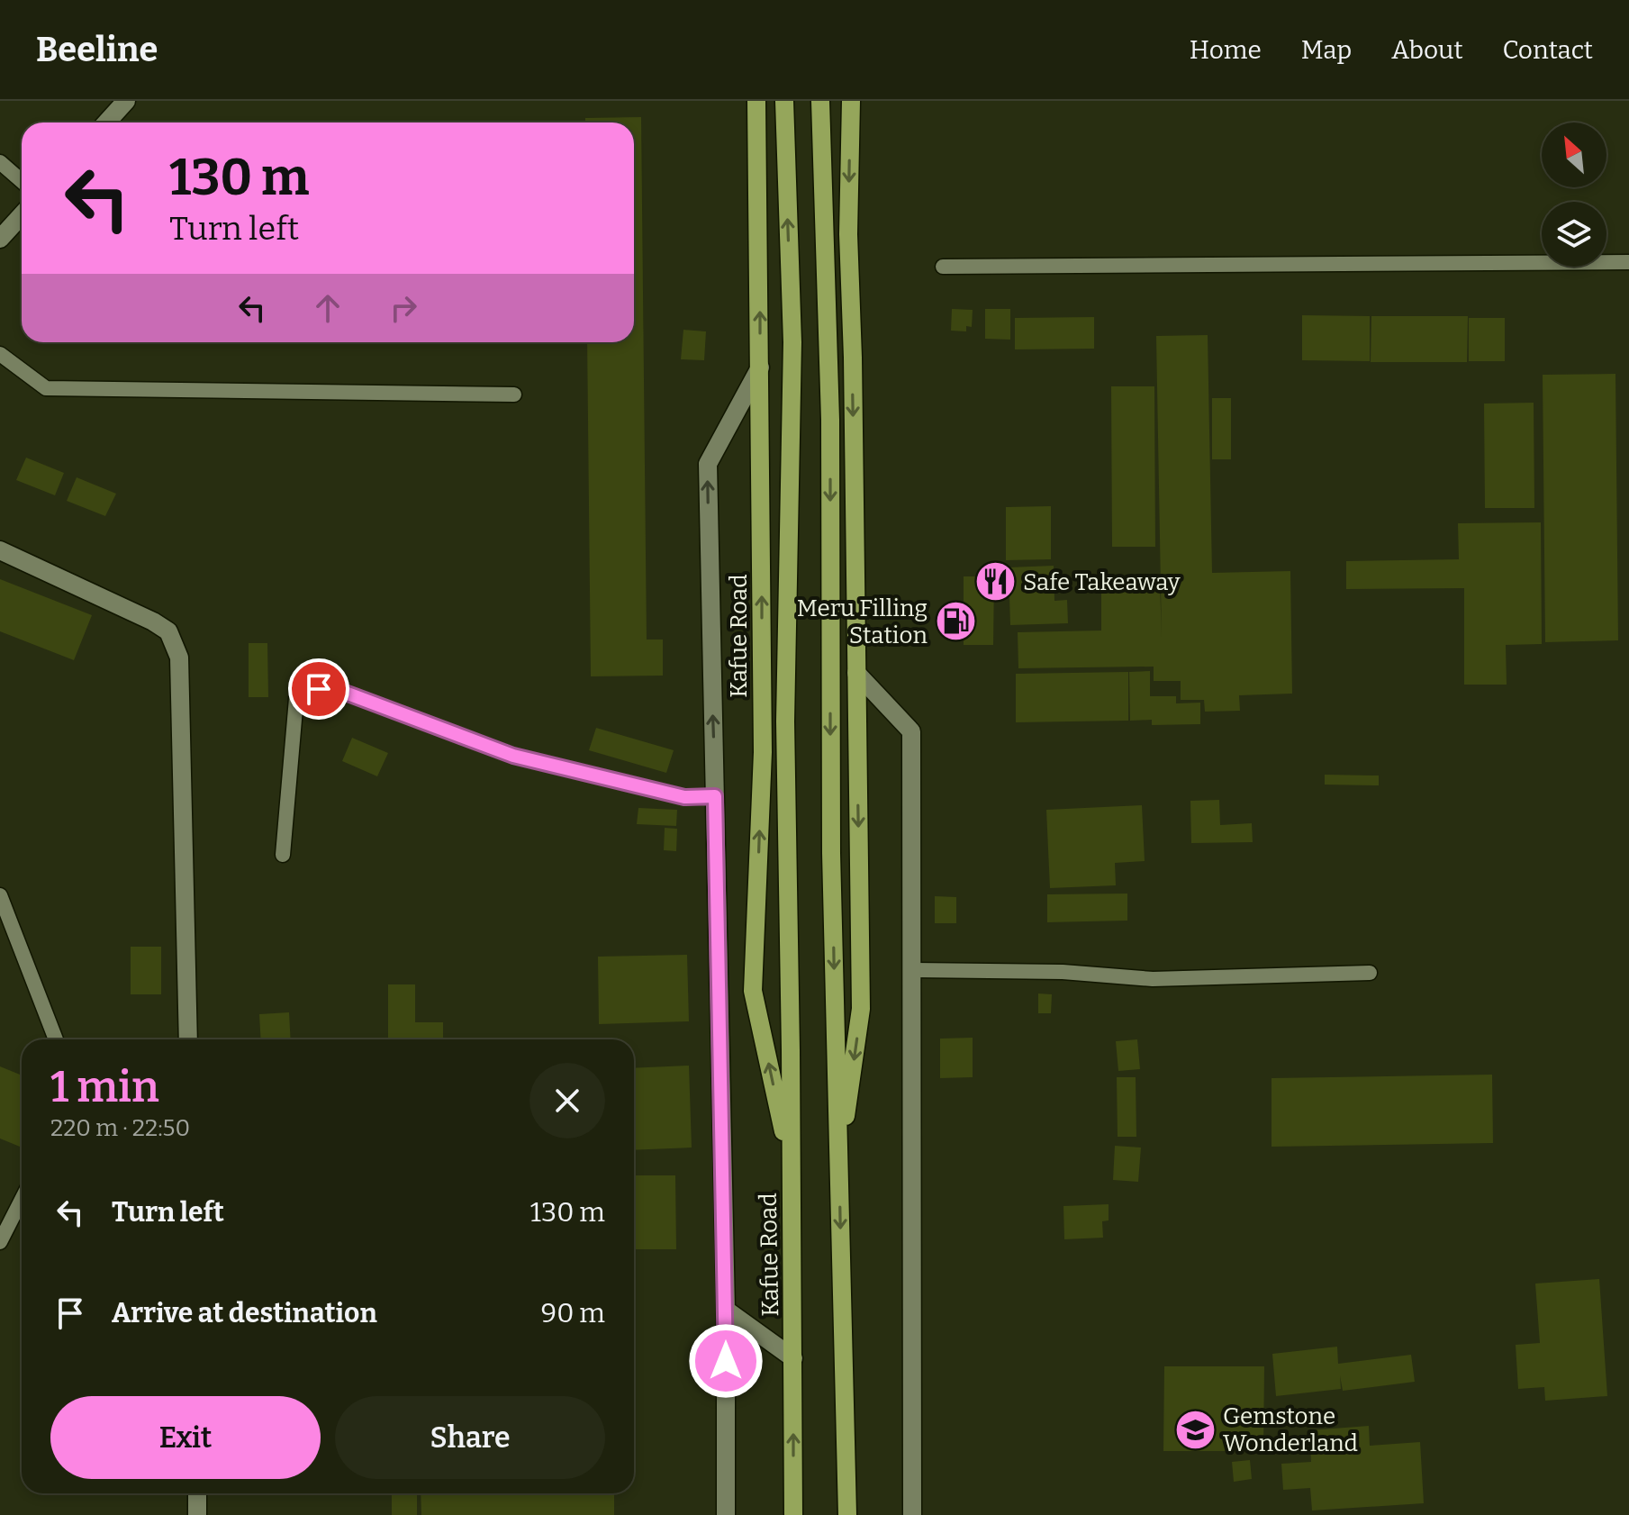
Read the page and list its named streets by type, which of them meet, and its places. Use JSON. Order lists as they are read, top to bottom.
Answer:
{
  "streets": {
    "main road": ["Kafue Road"]
  },
  "places": {
    "restaurant": ["Safe Takeaway"],
    "fuel station": ["Meru Filling Station"],
    "school or university": ["Gemstone Wonderland"]
  },
  "north": "top left",
  "page": {
    "header": "Beeline",
    "nav": [
      "Home",
      "Map",
      "About",
      "Contact"
    ],
    "turn": ["130 m", "Turn left"],
    "heading": ["1 min", "220 m · 22:50"],
    "list": [
      {
        "name": "Turn left",
        "value": "130 m"
      },
      {
        "name": "Arrive at destination",
        "value": "90 m"
      }
    ],
    "buttons": ["Exit", "Share"]
  }
}
